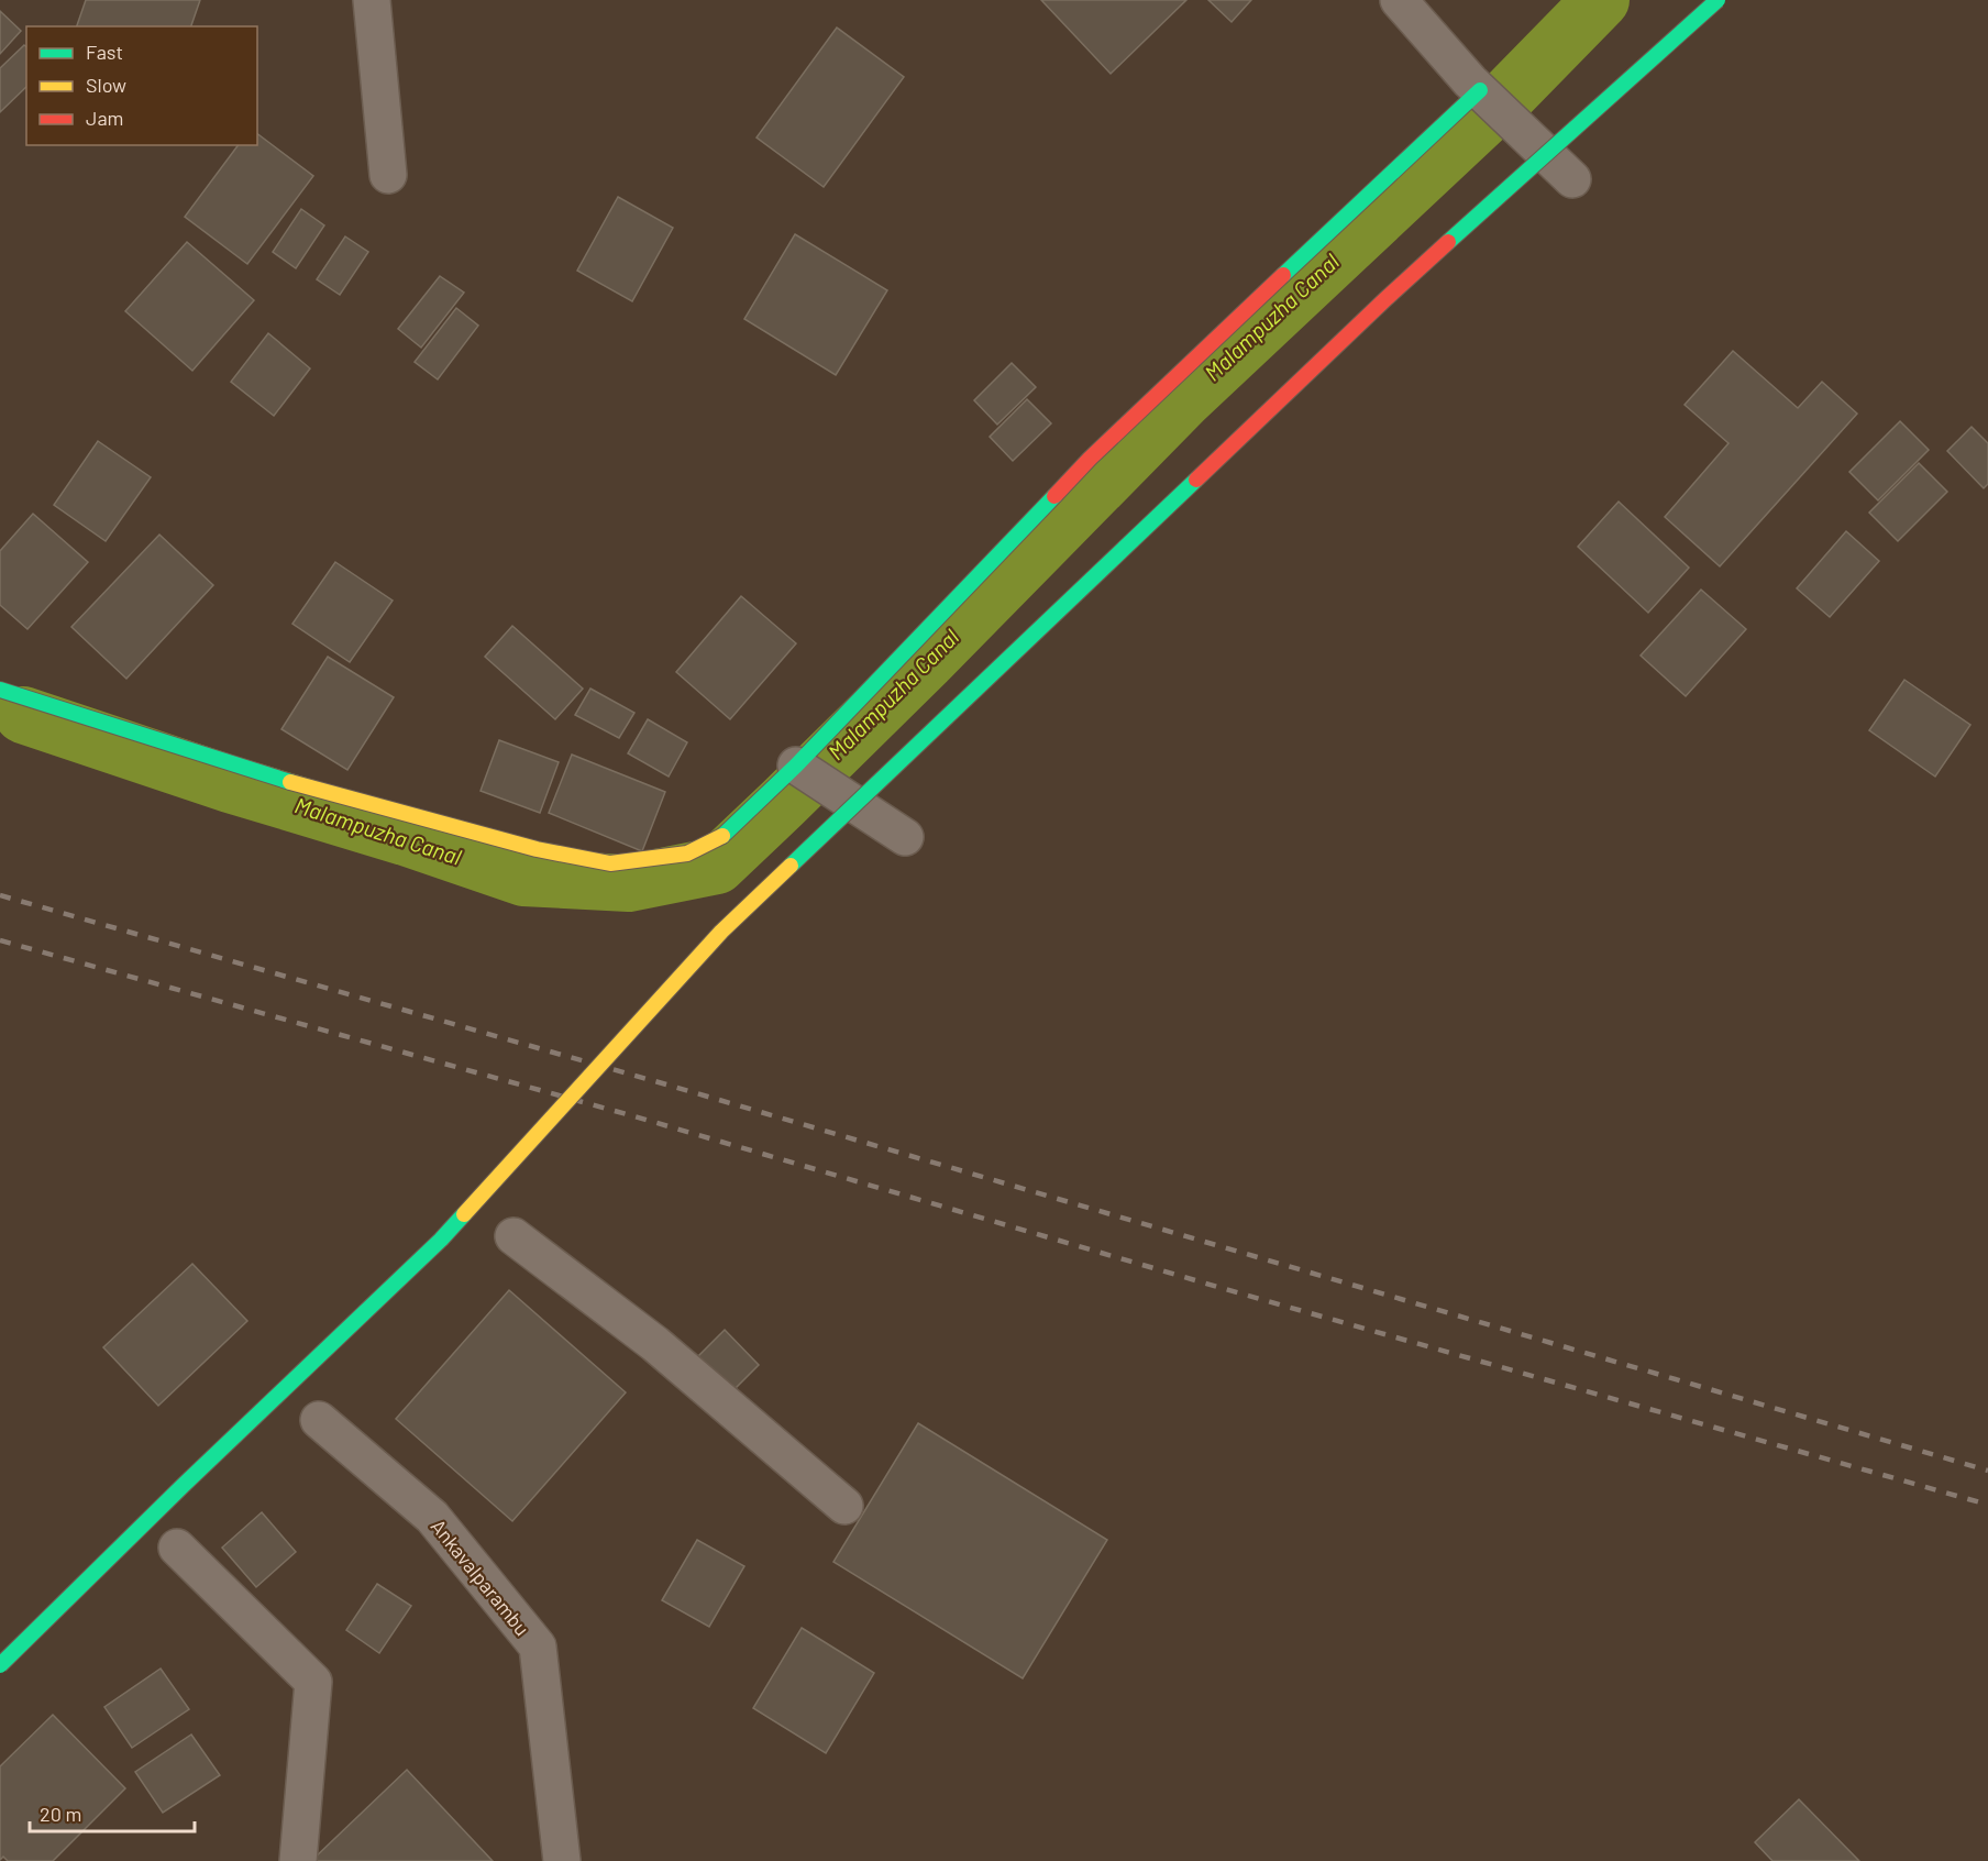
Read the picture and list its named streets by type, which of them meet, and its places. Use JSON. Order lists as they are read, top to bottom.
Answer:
{
  "streets": {
    "street": ["Ankavalparambu"]
  },
  "water": ["Malampuzha Canal"],
  "legend": ["Fast", "Slow", "Jam"],
  "scale_bar": "20 m"
}
